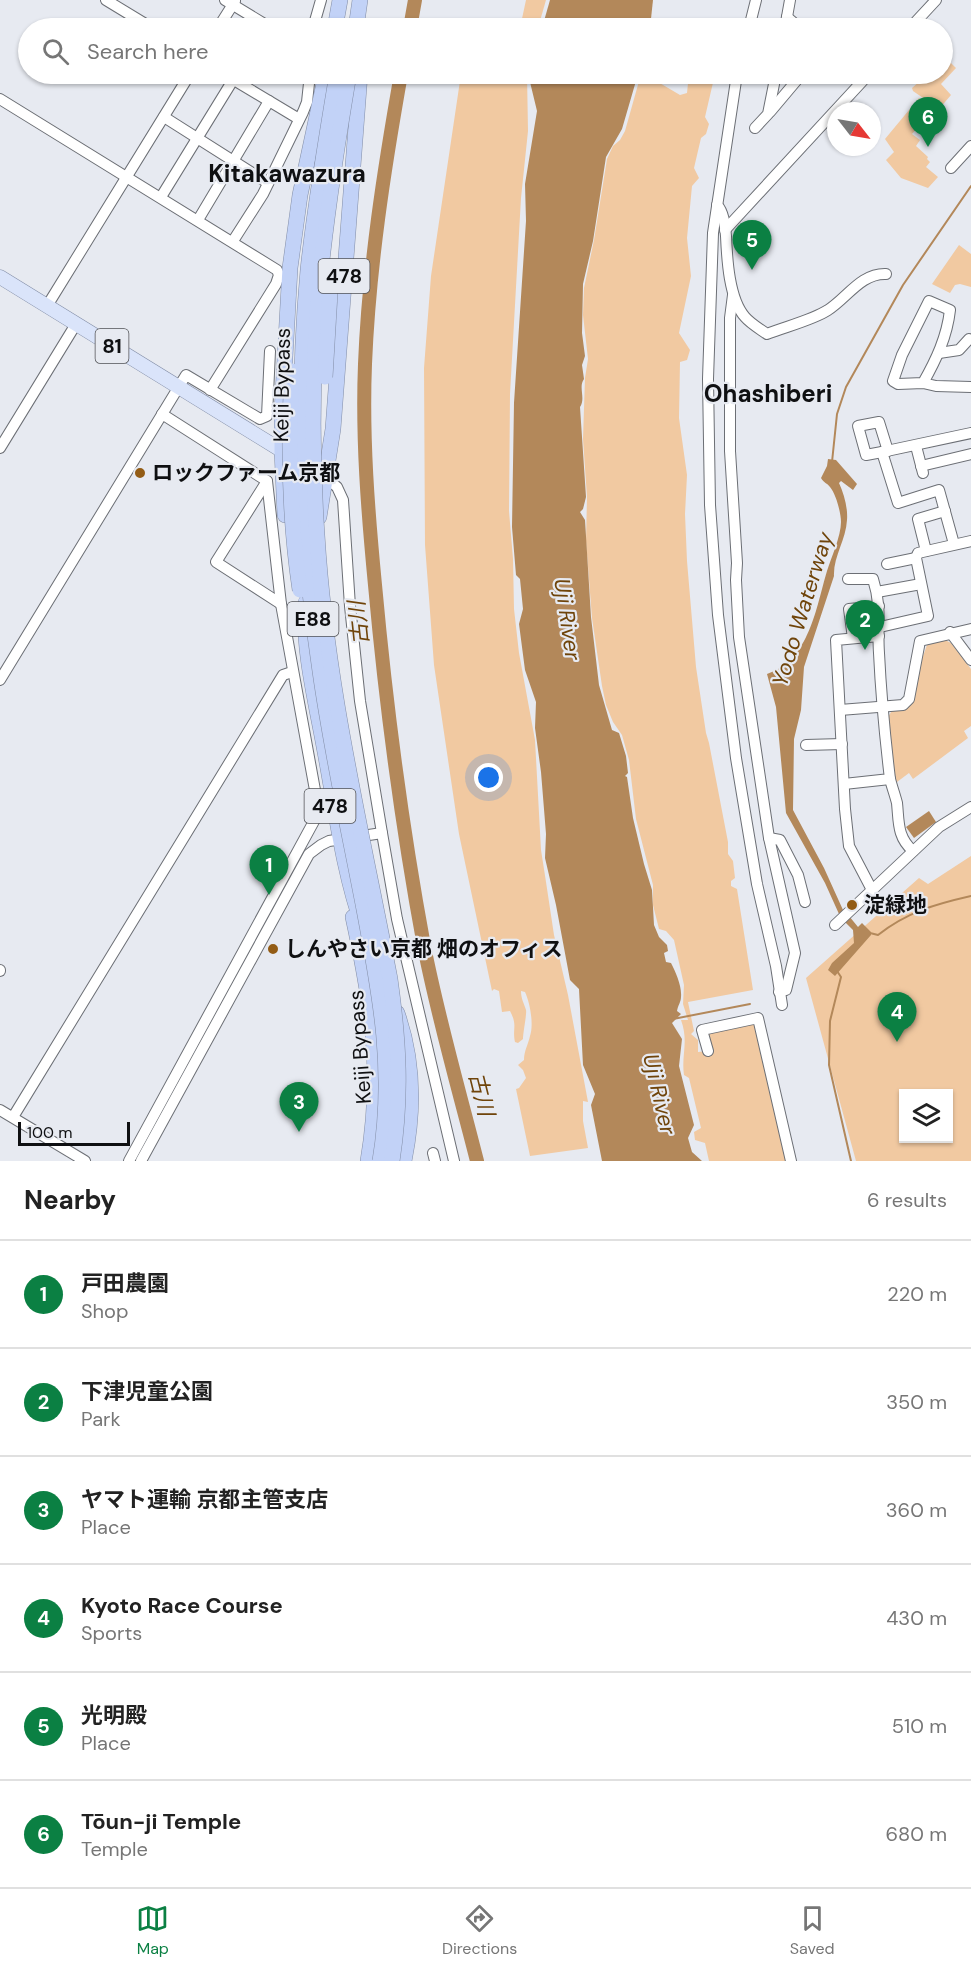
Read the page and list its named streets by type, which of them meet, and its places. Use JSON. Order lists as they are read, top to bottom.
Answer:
{
  "streets": {
    "highway": ["478", "Keiji Bypass", "E88"],
    "main road": ["81"]
  },
  "crossings": [
    ["478", "81"],
    ["478", "Keiji Bypass"],
    ["81", "Keiji Bypass"]
  ],
  "districts": ["Kitakawazura", "Ohashiberi"],
  "water": ["Yodo Waterway", "Uji River", "古川"],
  "places": ["ロックファーム京都", "淀緑地", "しんやさい京都 畑のオフィス"],
  "scale_bar": "100 m",
  "north": "bottom right",
  "page": {
    "search": "Search here",
    "pins": [
      "6",
      "5",
      "2",
      "1",
      "4",
      "3"
    ],
    "scale": "100 m",
    "heading": ["Nearby", "6 results"],
    "list": [
      {
        "mark": "1",
        "name": "戸田農園",
        "note": "Shop",
        "value": "220 m"
      },
      {
        "mark": "2",
        "name": "下津児童公園",
        "note": "Park",
        "value": "350 m"
      },
      {
        "mark": "3",
        "name": "ヤマト運輸 京都主管支店",
        "note": "Place",
        "value": "360 m"
      },
      {
        "mark": "4",
        "name": "Kyoto Race Course",
        "note": "Sports",
        "value": "430 m"
      },
      {
        "mark": "5",
        "name": "光明殿",
        "note": "Place",
        "value": "510 m"
      },
      {
        "mark": "6",
        "name": "Tōun-ji Temple",
        "note": "Temple",
        "value": "680 m"
      }
    ],
    "nav": ["Map", "Directions", "Saved"]
  }
}
